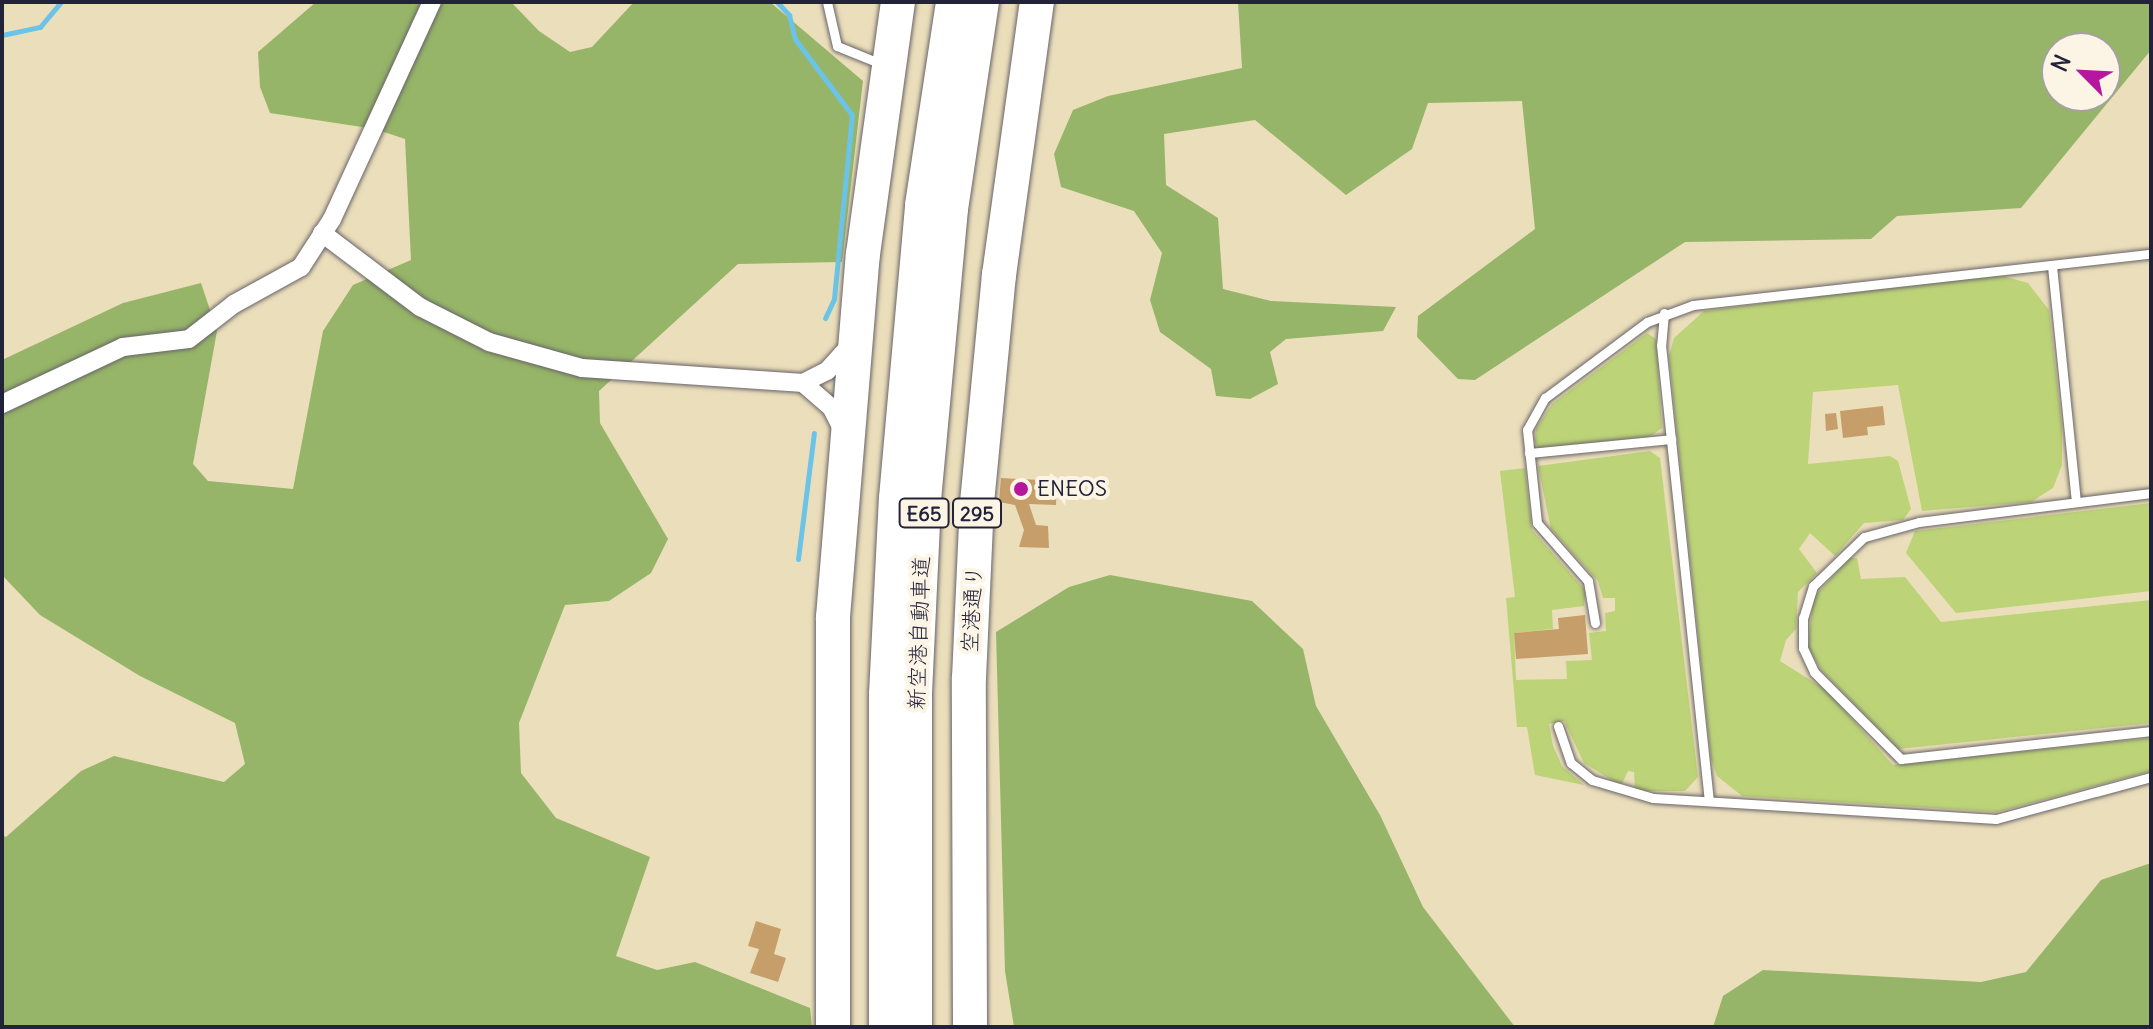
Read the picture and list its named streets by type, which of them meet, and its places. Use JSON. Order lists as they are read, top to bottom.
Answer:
{
  "streets": {
    "highway": [
      "E65",
      "295",
      "空港通り",
      "新空港自動車道"
    ]
  },
  "places": ["ENEOS"],
  "north": "top left"
}
